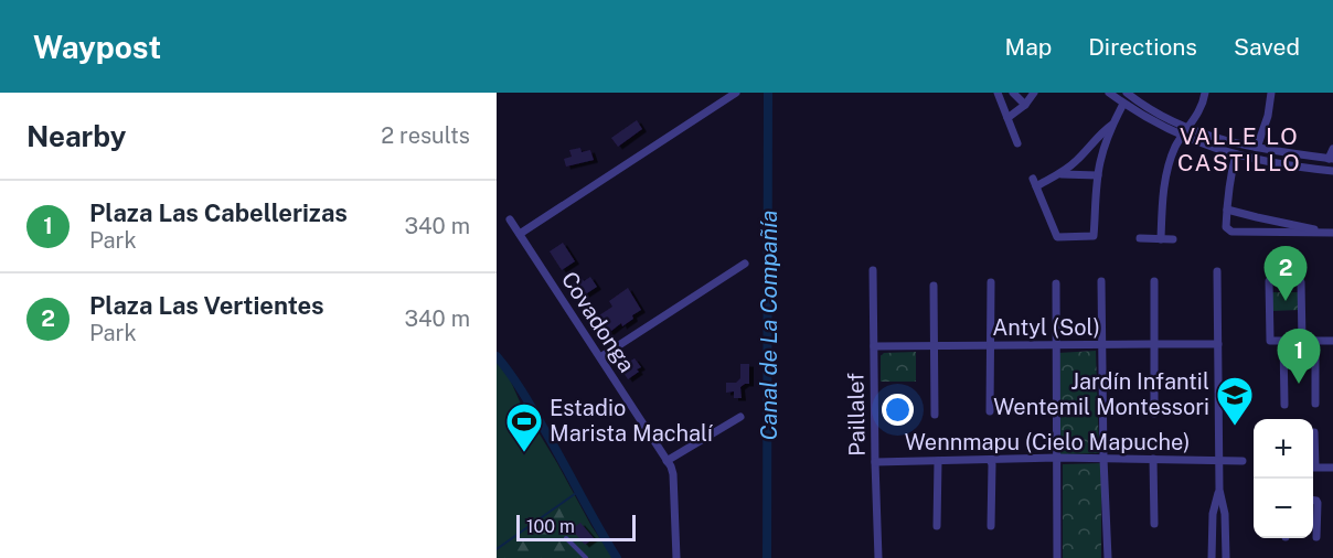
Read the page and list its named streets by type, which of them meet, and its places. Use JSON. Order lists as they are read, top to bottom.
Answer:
{
  "streets": {
    "street": [
      "Covadonga",
      "Antyl (Sol)",
      "Paillalef",
      "Wennmapu (Cielo Mapuche)"
    ]
  },
  "crossings": [
    ["Antyl (Sol)", "Paillalef"],
    ["Paillalef", "Wennmapu (Cielo Mapuche)"]
  ],
  "districts": ["VALLE LO CASTILLO"],
  "water": ["Canal de La Compañía"],
  "places": {
    "school or university": ["Jardín Infantil Wentemil Montessori"],
    "sports": ["Estadio Marista Machalí"]
  },
  "scale_bar": "100 m",
  "page": {
    "header": "Waypost",
    "nav": ["Map", "Directions", "Saved"],
    "heading": ["Nearby", "2 results"],
    "list": [
      {
        "mark": "1",
        "name": "Plaza Las Cabellerizas",
        "note": "Park",
        "value": "340 m"
      },
      {
        "mark": "2",
        "name": "Plaza Las Vertientes",
        "note": "Park",
        "value": "340 m"
      }
    ],
    "pins": ["2", "1"],
    "map_buttons": ["+", "−"],
    "scale": "100 m"
  }
}
